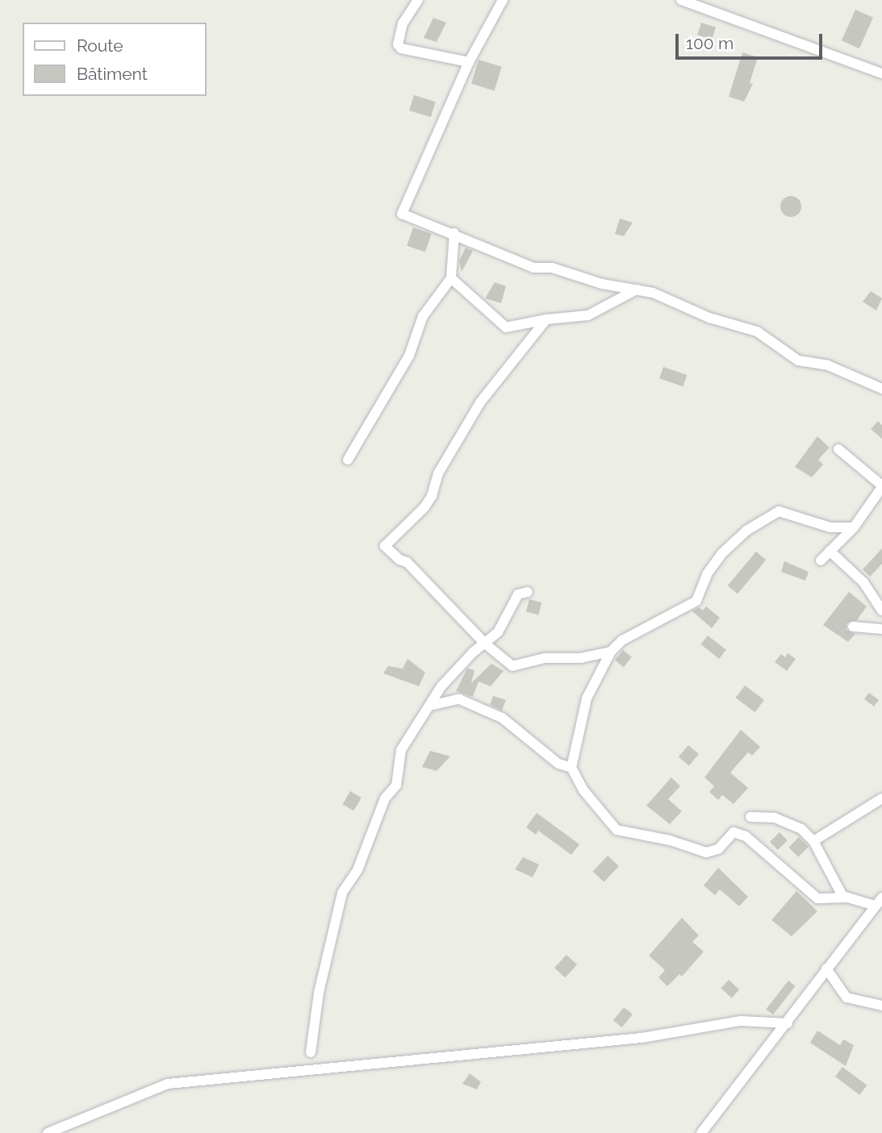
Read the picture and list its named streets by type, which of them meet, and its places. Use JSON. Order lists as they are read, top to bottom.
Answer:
{
  "legend": ["Route", "Bâtiment"],
  "scale_bar": "100 m"
}
